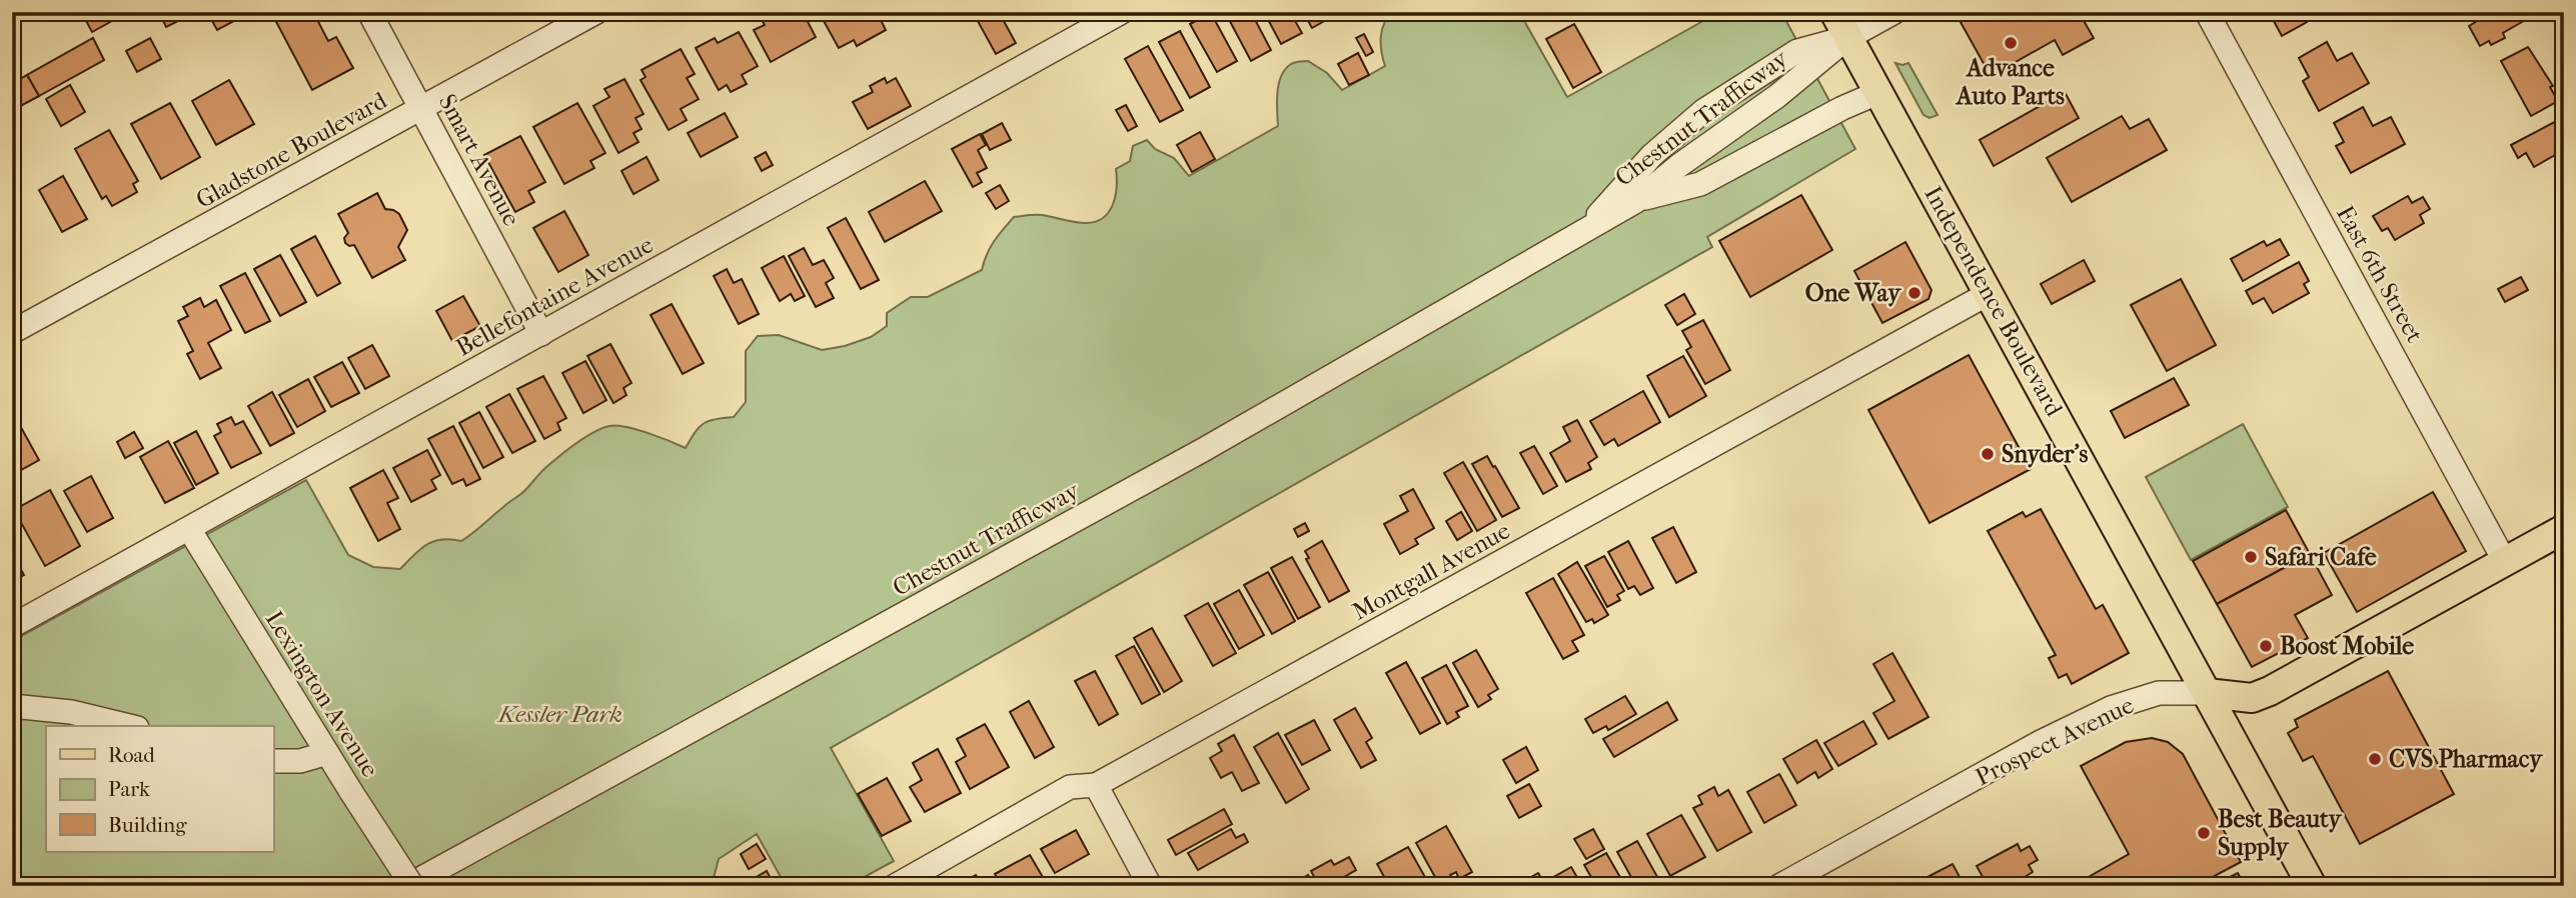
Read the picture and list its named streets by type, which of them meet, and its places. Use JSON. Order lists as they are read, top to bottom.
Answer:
{
  "streets": {
    "main road": ["Independence Boulevard", "Prospect Avenue"],
    "street": [
      "Chestnut Trafficway",
      "Gladstone Boulevard",
      "Smart Avenue",
      "East 6th Street",
      "Bellefontaine Avenue",
      "Montgall Avenue",
      "Lexington Avenue"
    ]
  },
  "crossings": [
    ["Chestnut Trafficway", "Independence Boulevard"],
    ["Chestnut Trafficway", "Lexington Avenue"],
    ["Gladstone Boulevard", "Smart Avenue"],
    ["Smart Avenue", "Bellefontaine Avenue"],
    ["East 6th Street", "Prospect Avenue"],
    ["Bellefontaine Avenue", "Lexington Avenue"],
    ["Independence Boulevard", "Montgall Avenue"],
    ["Independence Boulevard", "Prospect Avenue"]
  ],
  "parks": ["Kessler Park"],
  "places": [
    "Advance Auto Parts",
    "One Way",
    "Snyder's",
    "Safari Cafe",
    "Boost Mobile",
    "CVS Pharmacy",
    "Best Beauty Supply"
  ],
  "legend": ["Road", "Park", "Building"]
}
